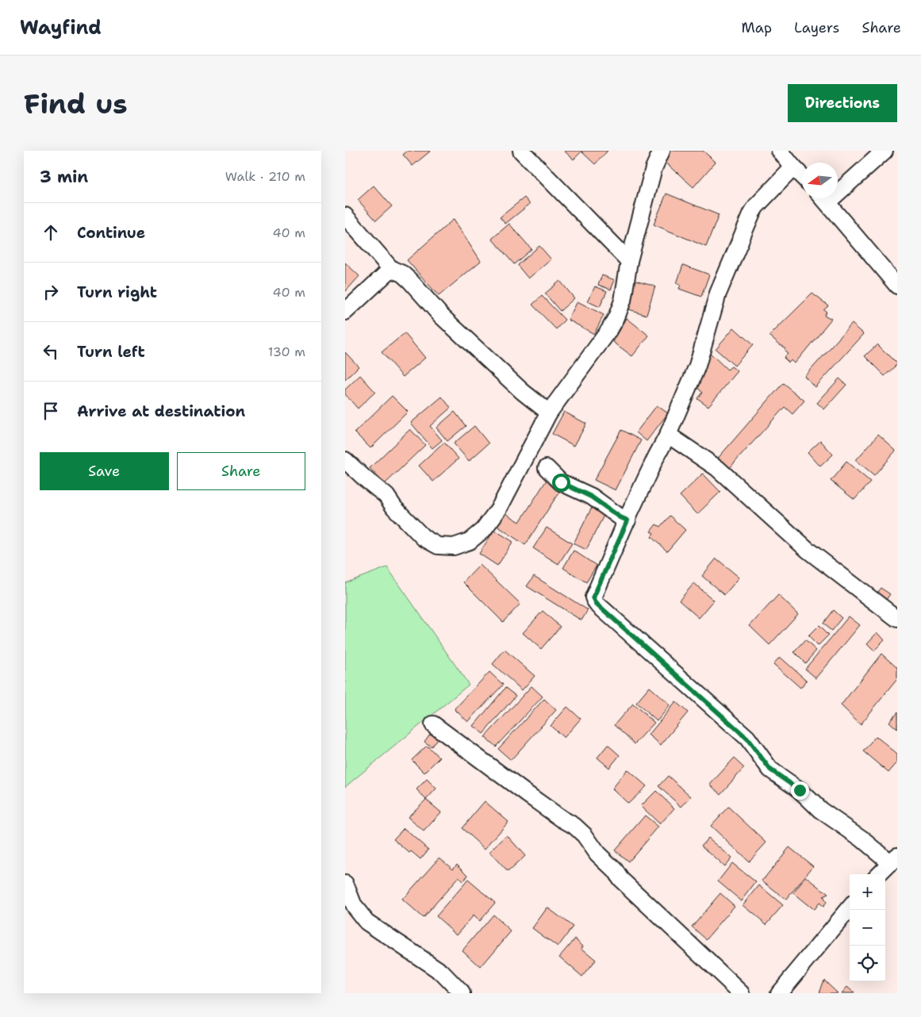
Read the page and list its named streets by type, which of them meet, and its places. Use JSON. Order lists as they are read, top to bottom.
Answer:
{
  "north": "left",
  "page": {
    "header": "Wayfind",
    "nav": ["Map", "Layers", "Share"],
    "buttons": [
      "Directions",
      ["Save", "Share"]
    ],
    "title": "Find us",
    "heading": ["3 min", "Walk · 210 m"],
    "list": [
      ["Continue", "40 m"],
      ["Turn right", "40 m"],
      ["Turn left", "130 m"],
      "Arrive at destination"
    ],
    "map_buttons": ["+", "−"]
  }
}
